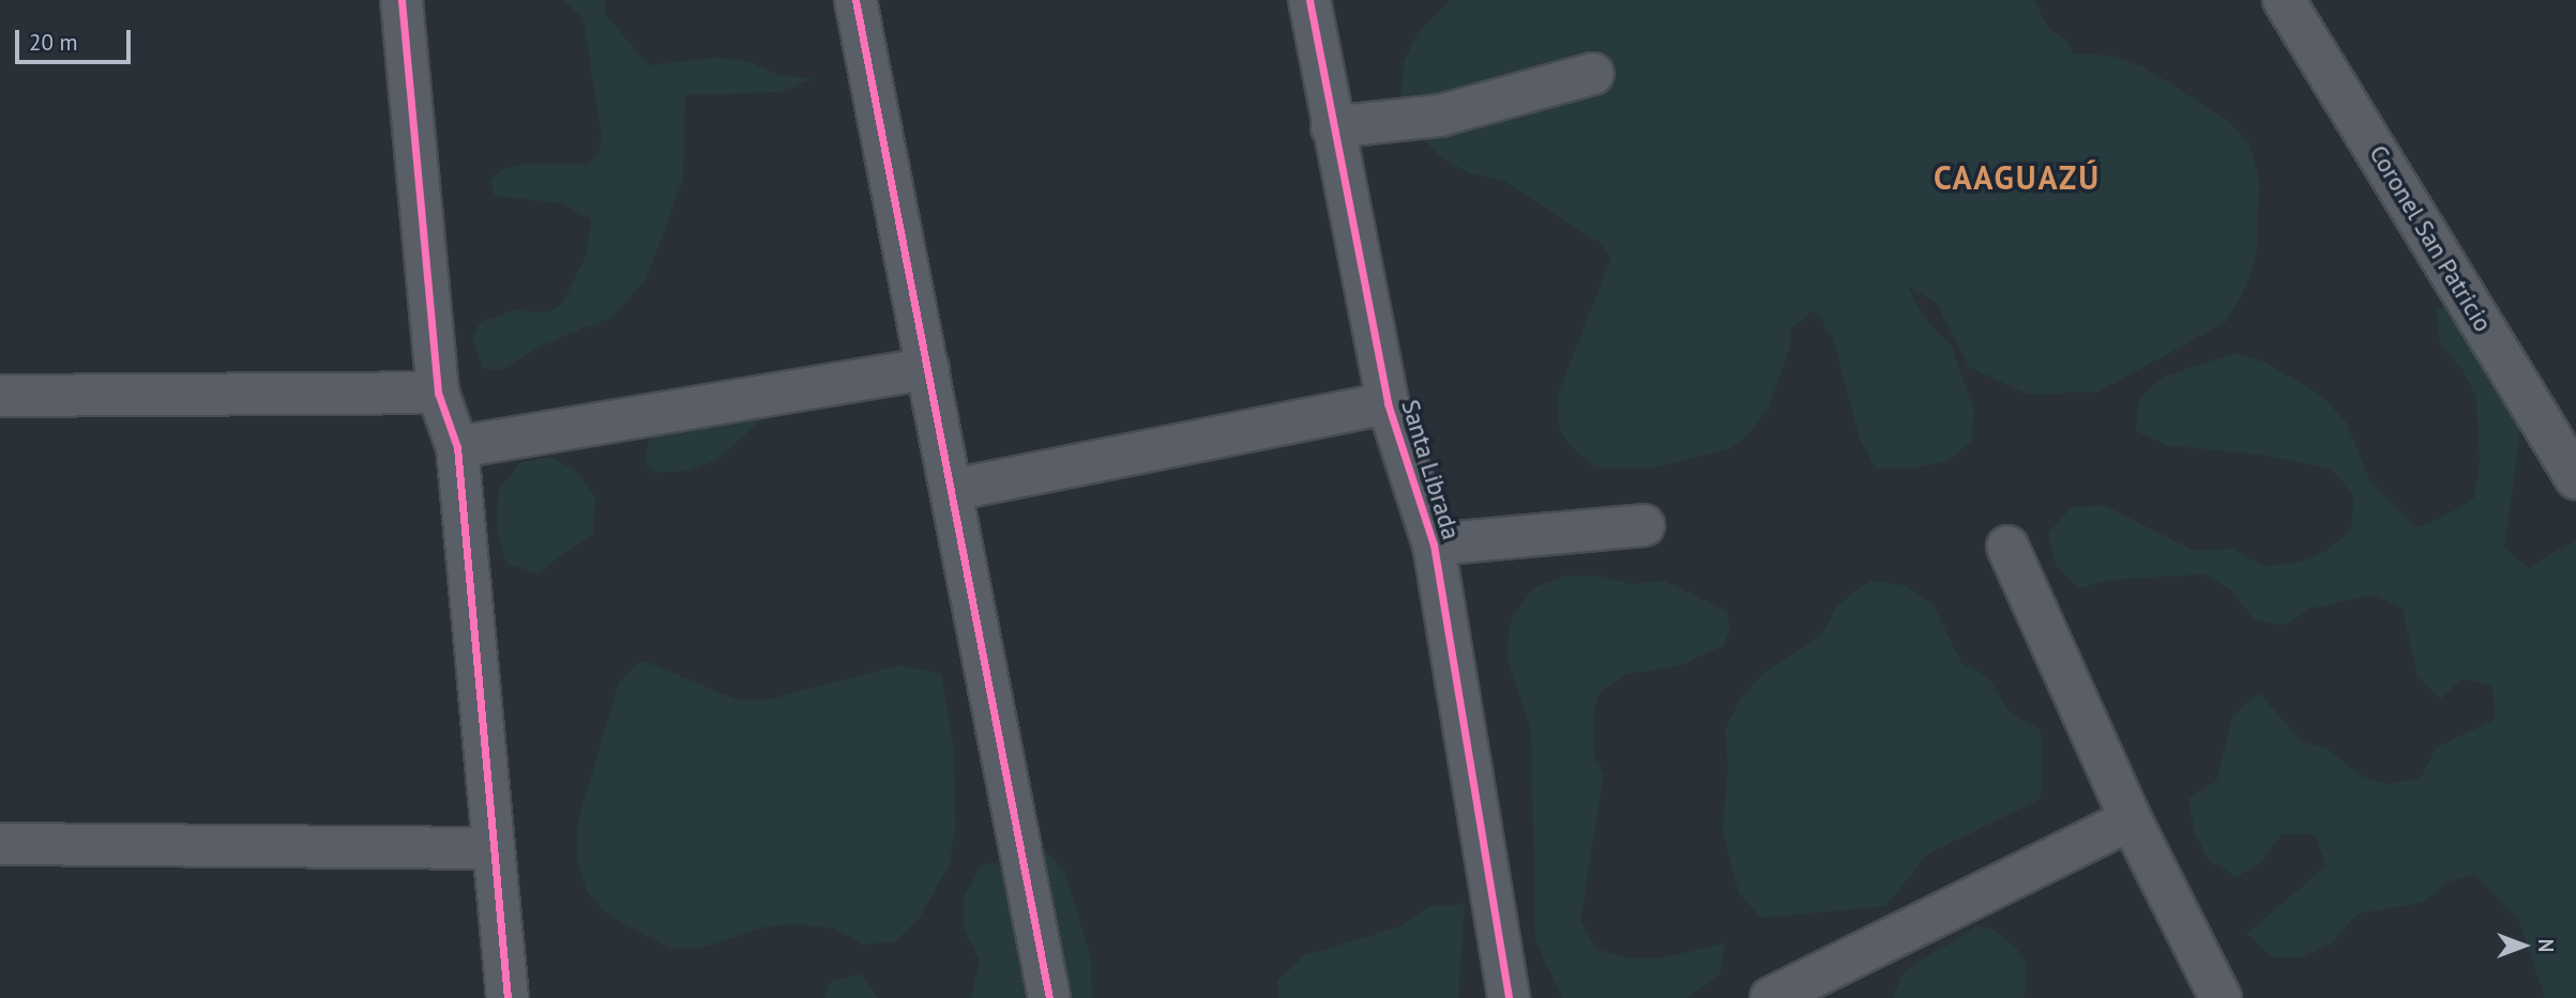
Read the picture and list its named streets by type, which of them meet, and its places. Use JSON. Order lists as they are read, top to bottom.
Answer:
{
  "streets": {
    "street": ["Coronel San Patricio", "Santa Librada"]
  },
  "districts": ["CAAGUAZÚ"],
  "scale_bar": "20 m",
  "north": "right"
}
